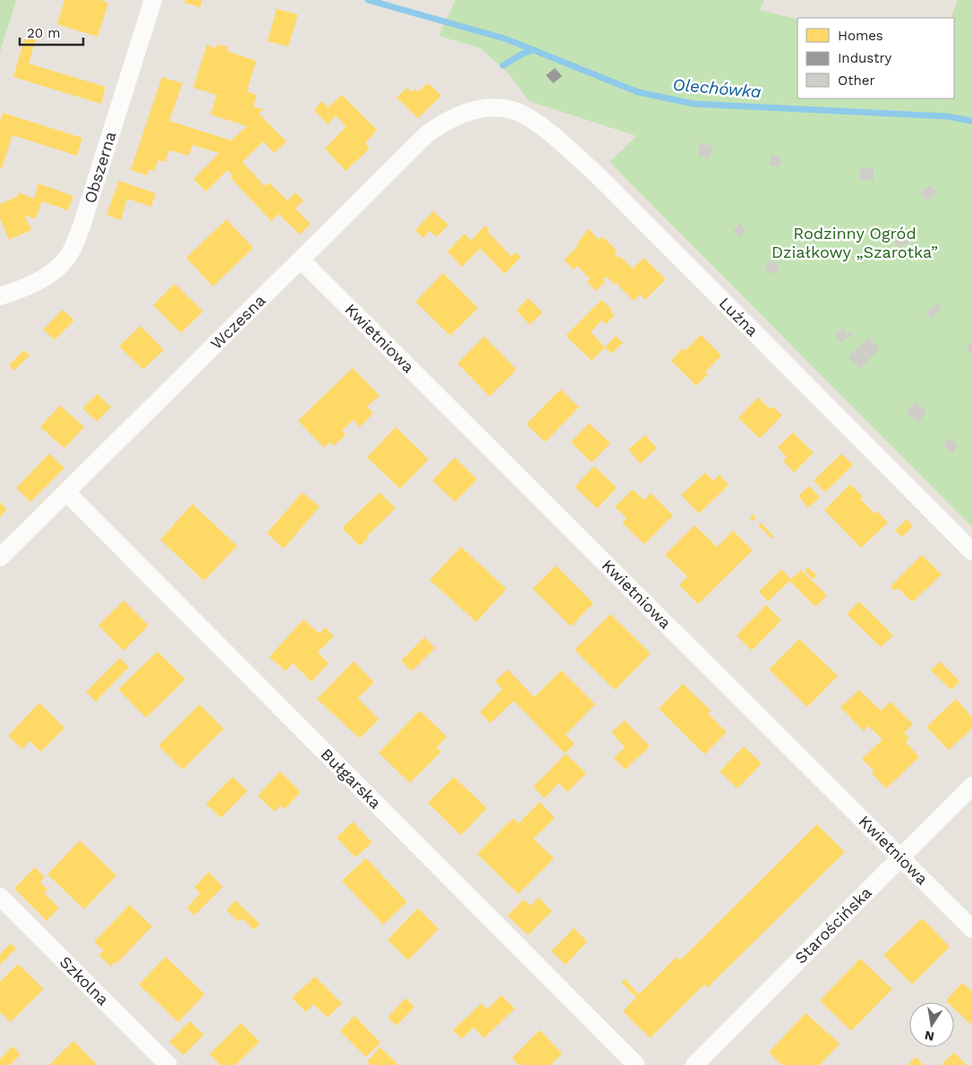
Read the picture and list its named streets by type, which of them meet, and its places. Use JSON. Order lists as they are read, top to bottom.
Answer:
{
  "streets": {
    "street": [
      "Obszerna",
      "Luźna",
      "Wczesna",
      "Kwietniowa",
      "Bułgarska",
      "Starościńska",
      "Szkolna"
    ]
  },
  "crossings": [
    ["Luźna", "Wczesna"],
    ["Wczesna", "Kwietniowa"],
    ["Wczesna", "Bułgarska"],
    ["Kwietniowa", "Starościńska"]
  ],
  "water": ["Olechówka"],
  "parks": ["Rodzinny Ogród Działkowy „Szarotka”"],
  "legend": ["Homes", "Industry", "Other"],
  "scale_bar": "20 m",
  "north": "bottom"
}
